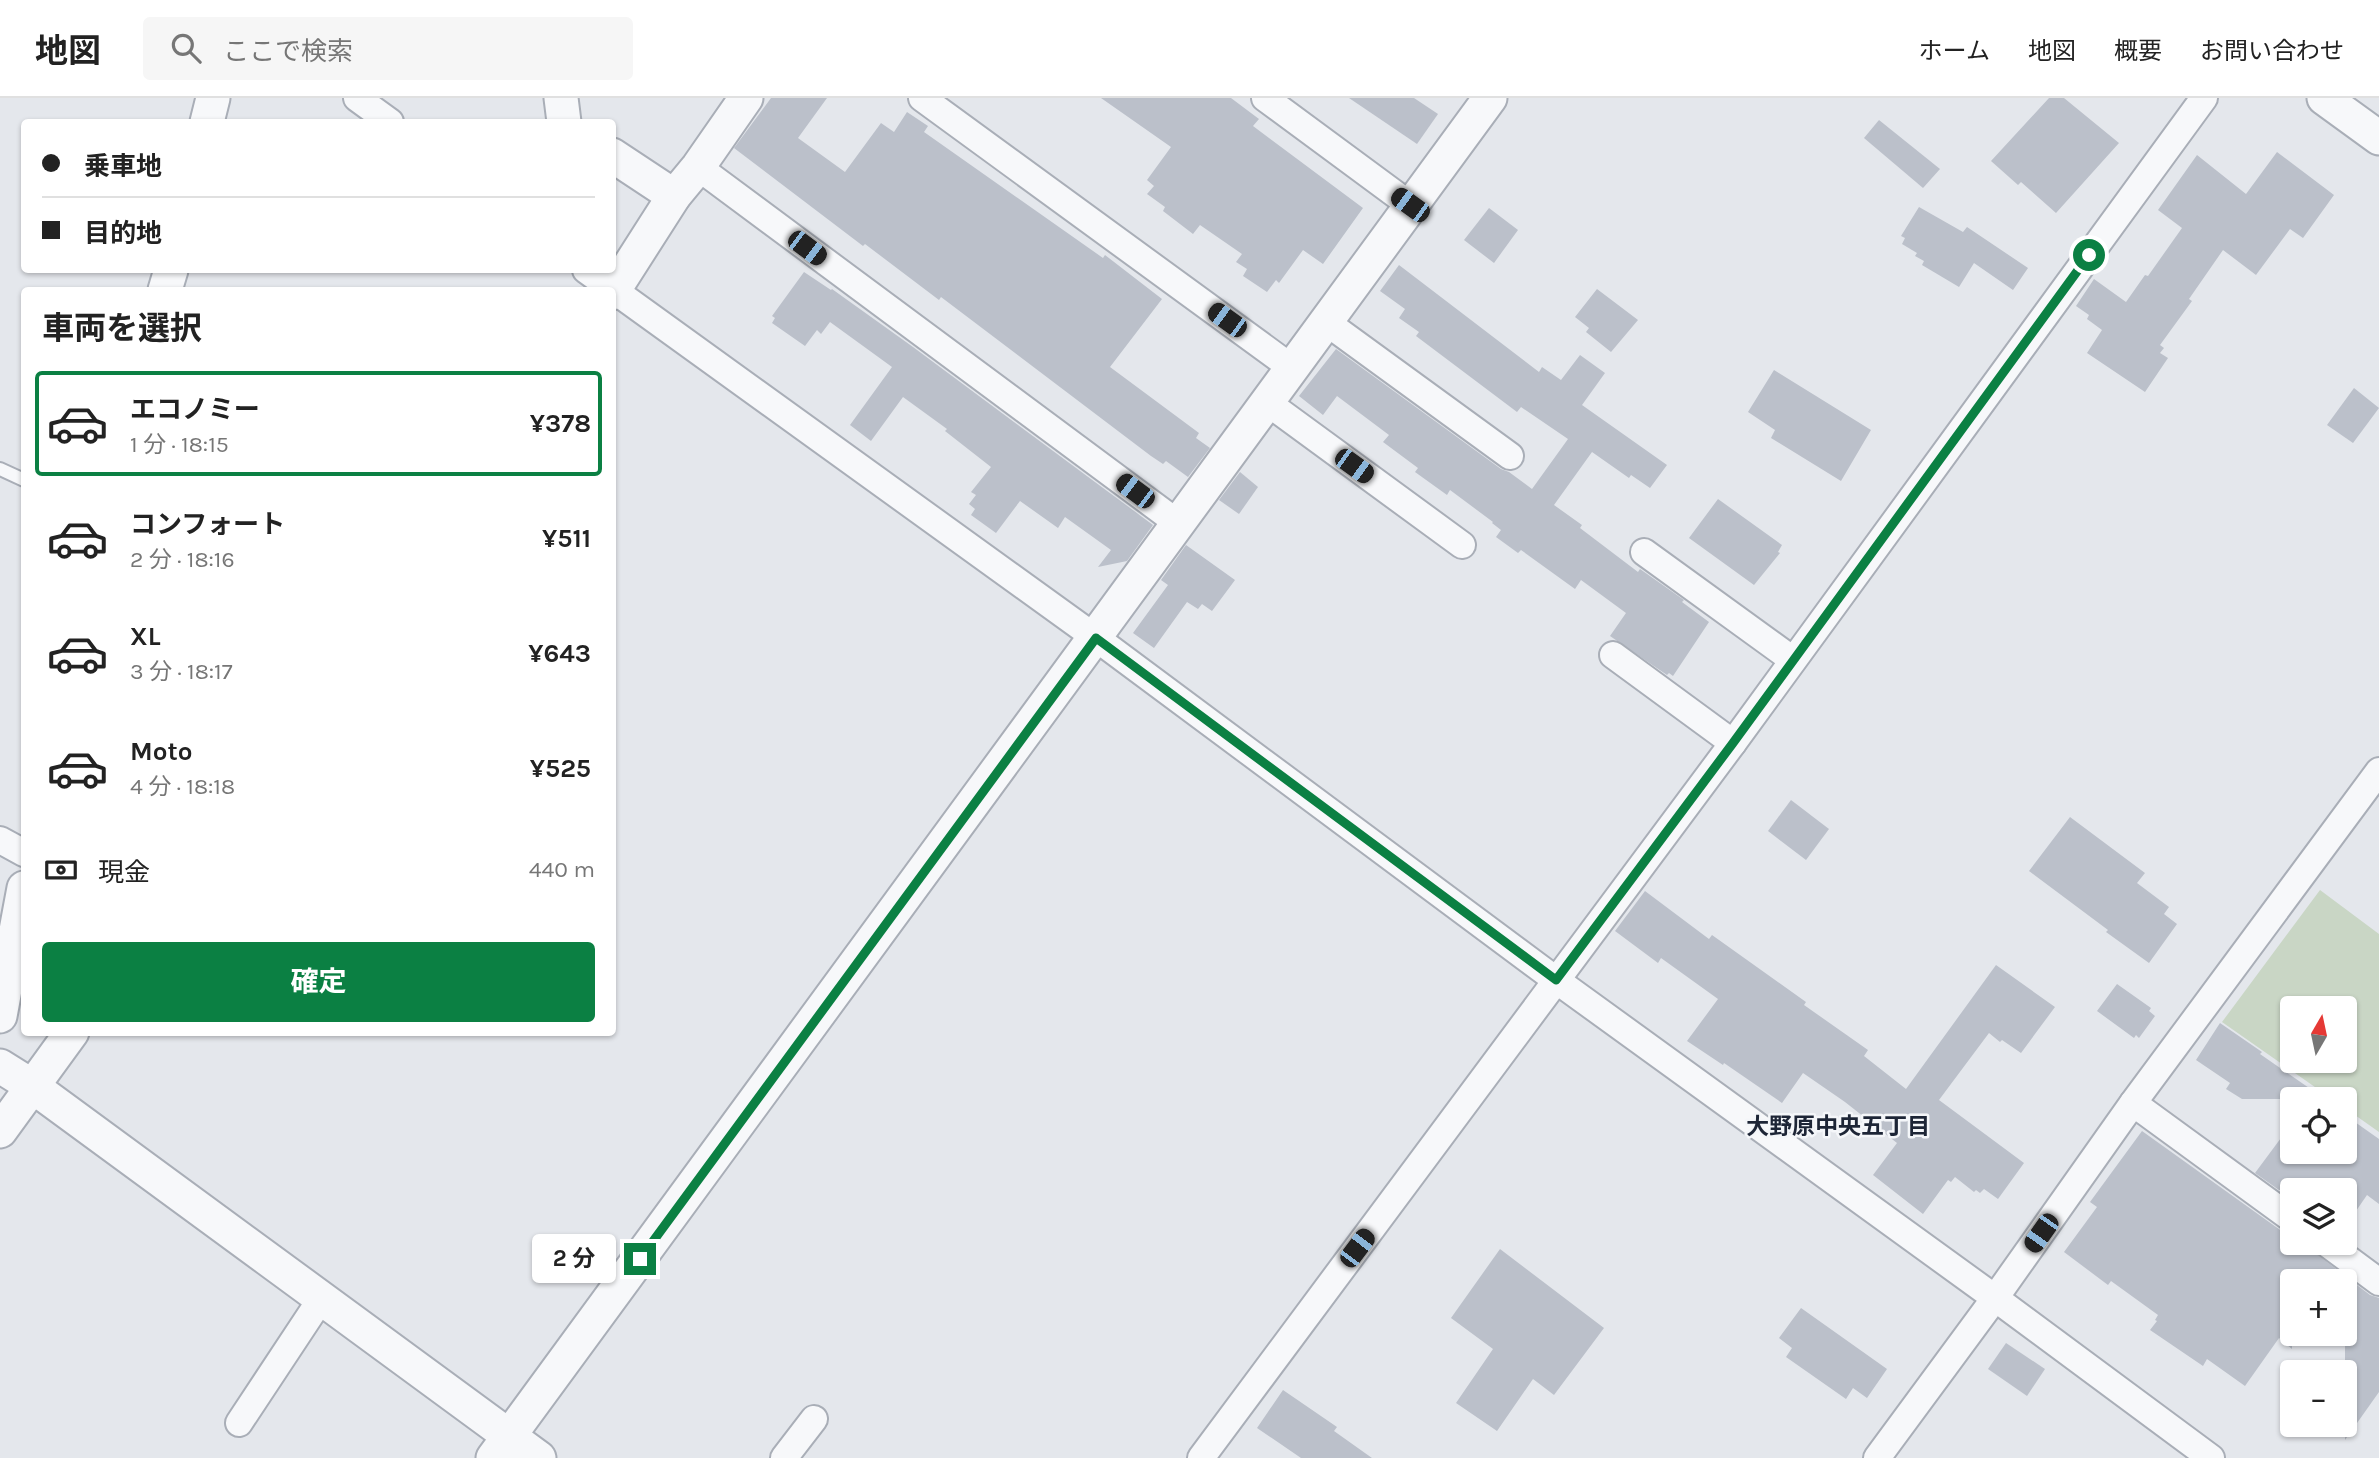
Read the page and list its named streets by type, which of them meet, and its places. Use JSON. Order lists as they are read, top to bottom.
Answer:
{
  "districts": ["大野原中央五丁目"],
  "north": "top",
  "page": {
    "header": "地図",
    "search": "ここで検索",
    "nav": [
      "ホーム",
      "地図",
      "概要",
      "お問い合わせ"
    ],
    "banner": ["乗車地", "目的地"],
    "heading": "車両を選択",
    "list": [
      {
        "name": "エコノミー",
        "note": "1 分 · 18:15",
        "value": "¥378"
      },
      {
        "name": "コンフォート",
        "note": "2 分 · 18:16",
        "value": "¥511"
      },
      {
        "name": "XL",
        "note": "3 分 · 18:17",
        "value": "¥643"
      },
      {
        "name": "Moto",
        "note": "4 分 · 18:18",
        "value": "¥525"
      }
    ],
    "pay": ["現金", "440 m"],
    "buttons": "確定",
    "map_buttons": ["+", "−"],
    "bubble": "2 分"
  }
}
